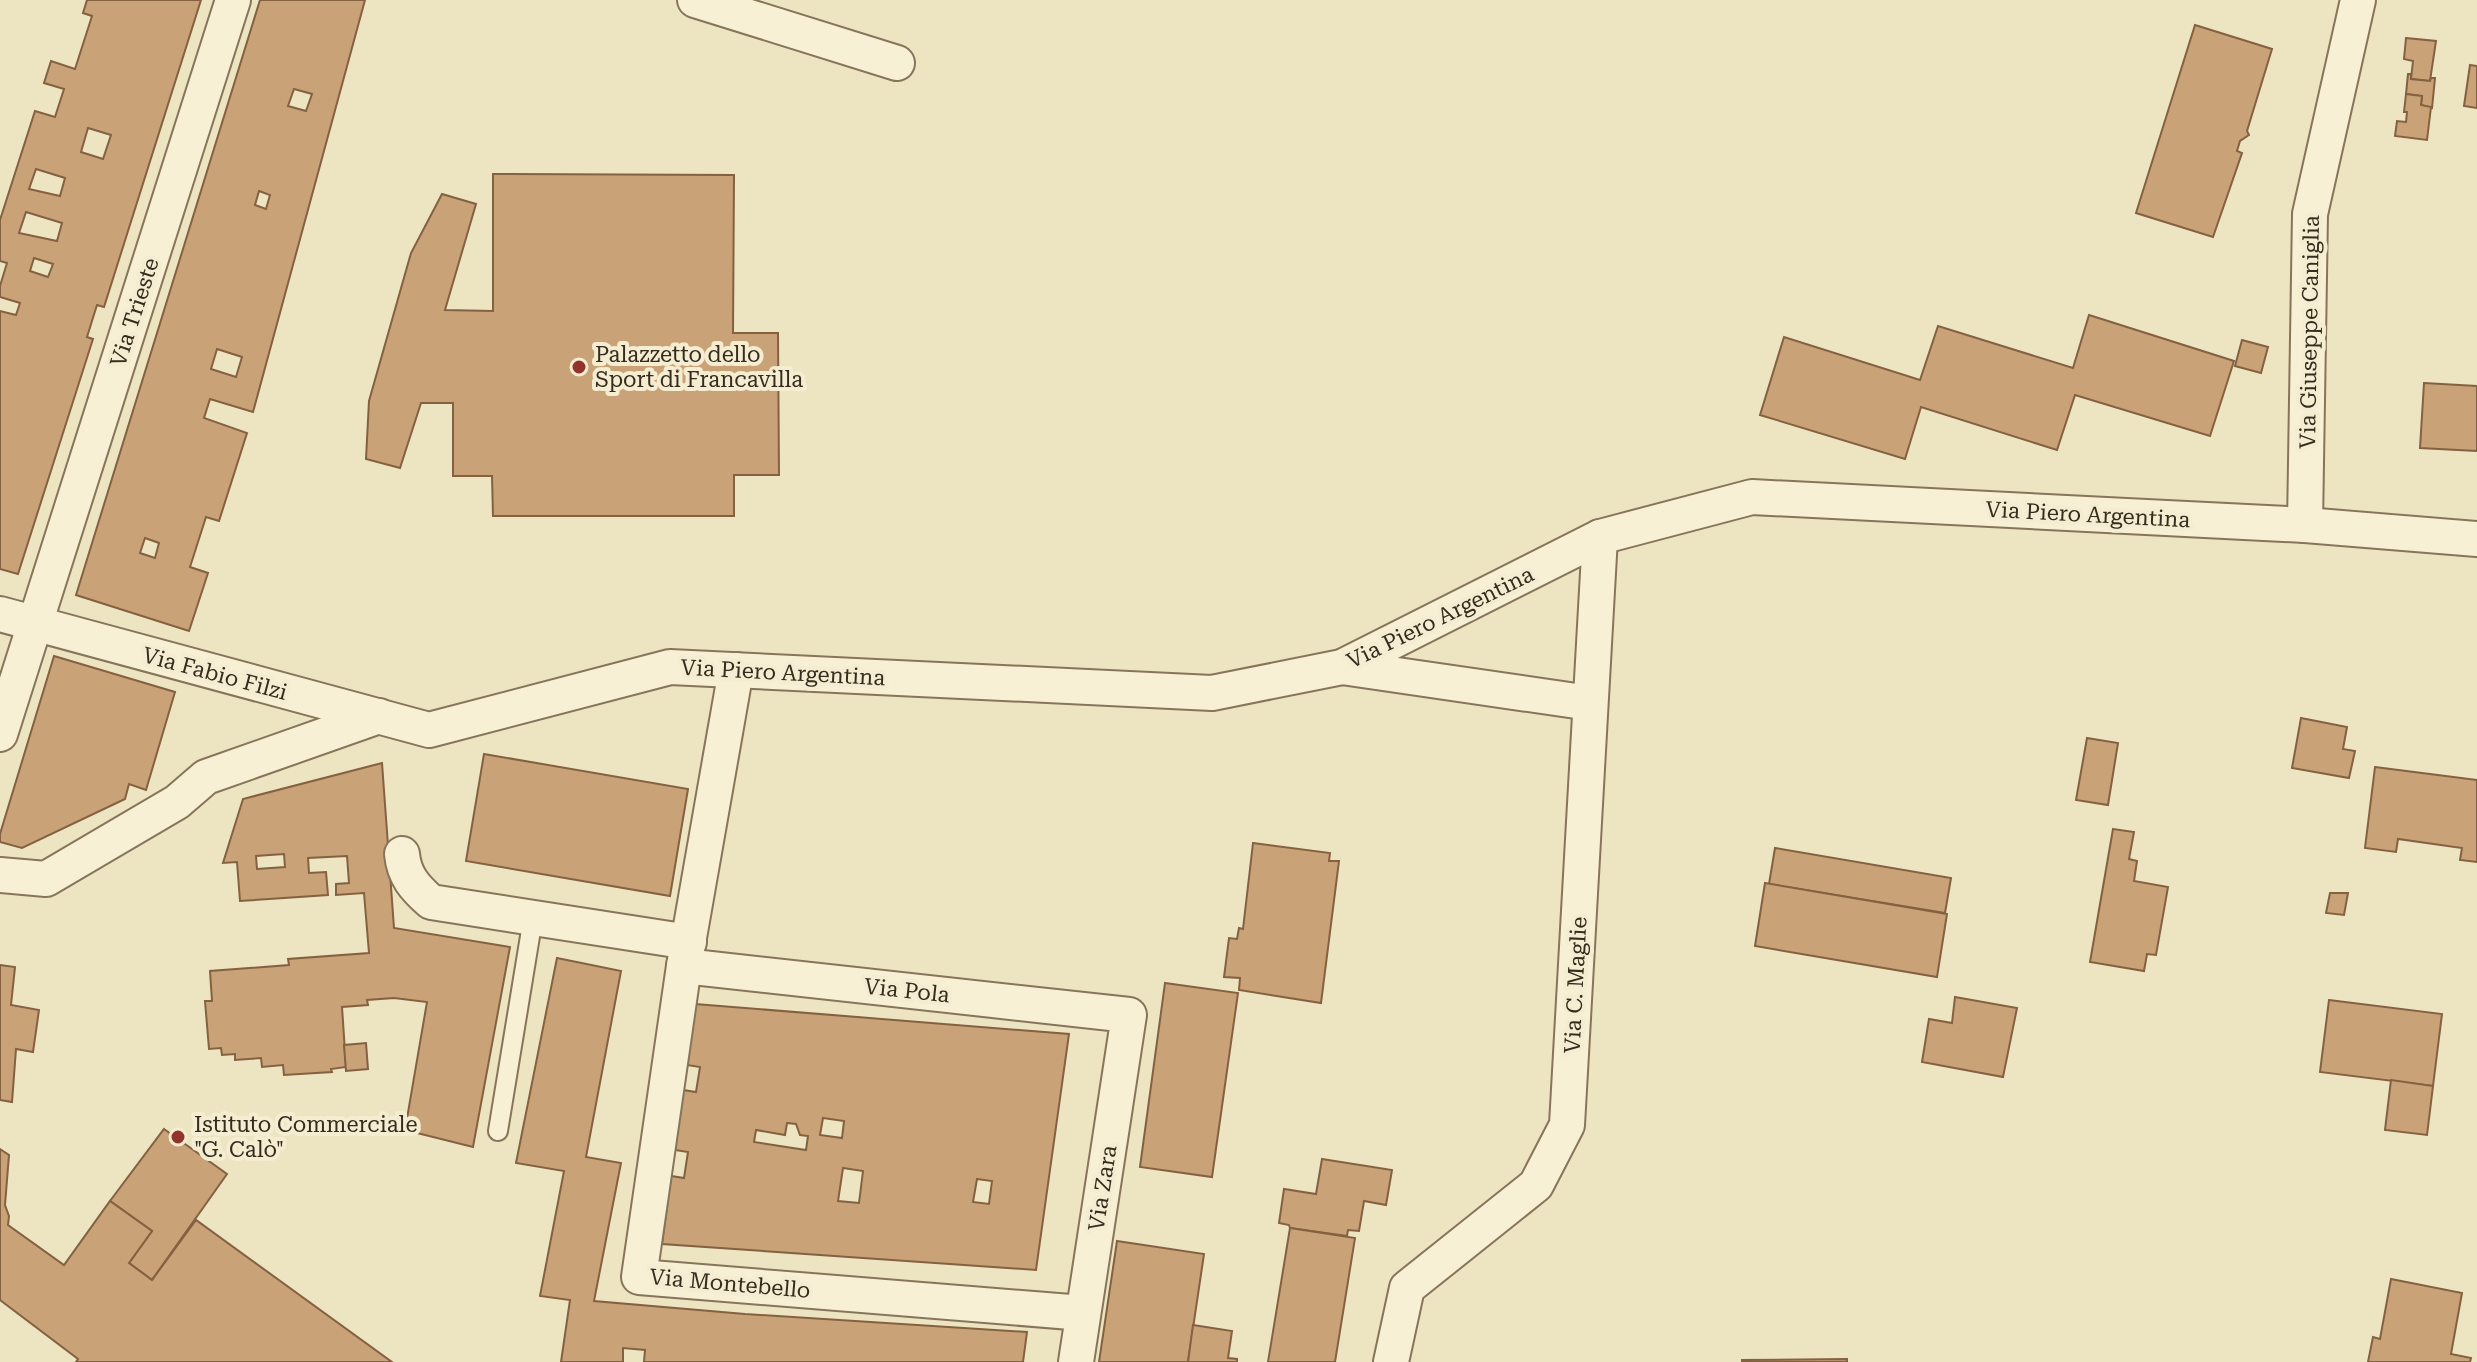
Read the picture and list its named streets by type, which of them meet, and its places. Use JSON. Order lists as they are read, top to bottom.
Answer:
{
  "streets": {
    "street": [
      "Via Trieste",
      "Via Giuseppe Caniglia",
      "Via Piero Argentina",
      "Via Fabio Filzi",
      "Via C. Maglie",
      "Via Pola",
      "Via Zara",
      "Via Montebello"
    ]
  },
  "crossings": [
    ["Via Trieste", "Via Fabio Filzi"],
    ["Via Giuseppe Caniglia", "Via Piero Argentina"],
    ["Via Piero Argentina", "Via Fabio Filzi"],
    ["Via Piero Argentina", "Via C. Maglie"],
    ["Via Pola", "Via Zara"],
    ["Via Pola", "Via Montebello"],
    ["Via Zara", "Via Montebello"]
  ],
  "places": ["Palazzetto dello Sport di Francavilla", "Istituto Commerciale \"G. Calò\""]
}
